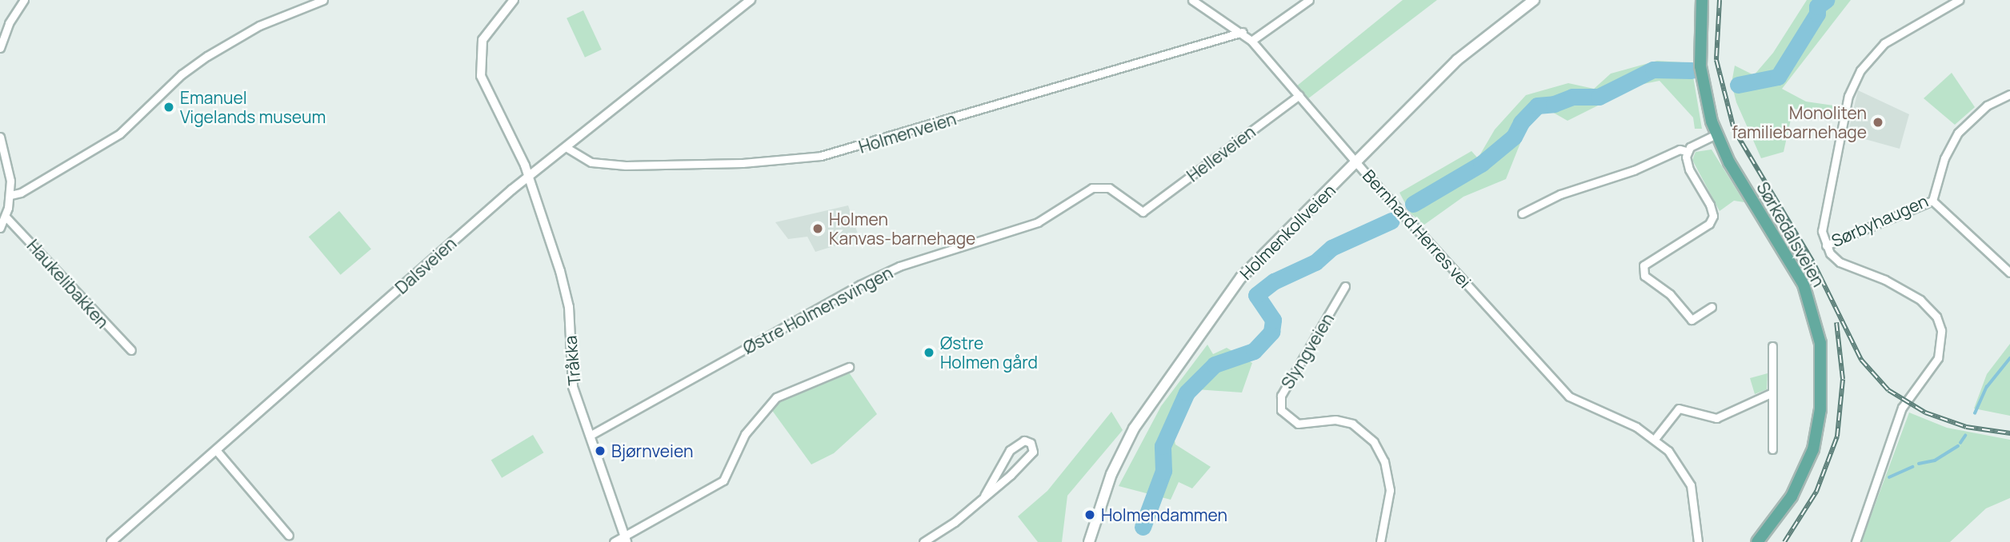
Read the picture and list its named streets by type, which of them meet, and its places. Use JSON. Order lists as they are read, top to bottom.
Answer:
{
  "streets": {
    "main road": ["Holmenkollveien", "Sørkedalsveien"],
    "street": [
      "Holmenveien",
      "Helleveien",
      "Sørbyhaugen",
      "Bernhard Herres vei",
      "Dalsveien",
      "Haukelibakken",
      "Østre Holmensvingen",
      "Slyngveien",
      "Tråkka"
    ]
  },
  "crossings": [
    ["Holmenveien", "Bernhard Herres vei"],
    ["Holmenveien", "Dalsveien"],
    ["Helleveien", "Bernhard Herres vei"],
    ["Helleveien", "Østre Holmensvingen"],
    ["Bernhard Herres vei", "Holmenkollveien"],
    ["Dalsveien", "Tråkka"],
    ["Østre Holmensvingen", "Tråkka"]
  ],
  "places": [
    "Emanuel Vigelands museum",
    "Monoliten familiebarnehage",
    "Holmen Kanvas-barnehage",
    "Østre Holmen gård",
    "Bjørnveien",
    "Holmendammen"
  ]
}
